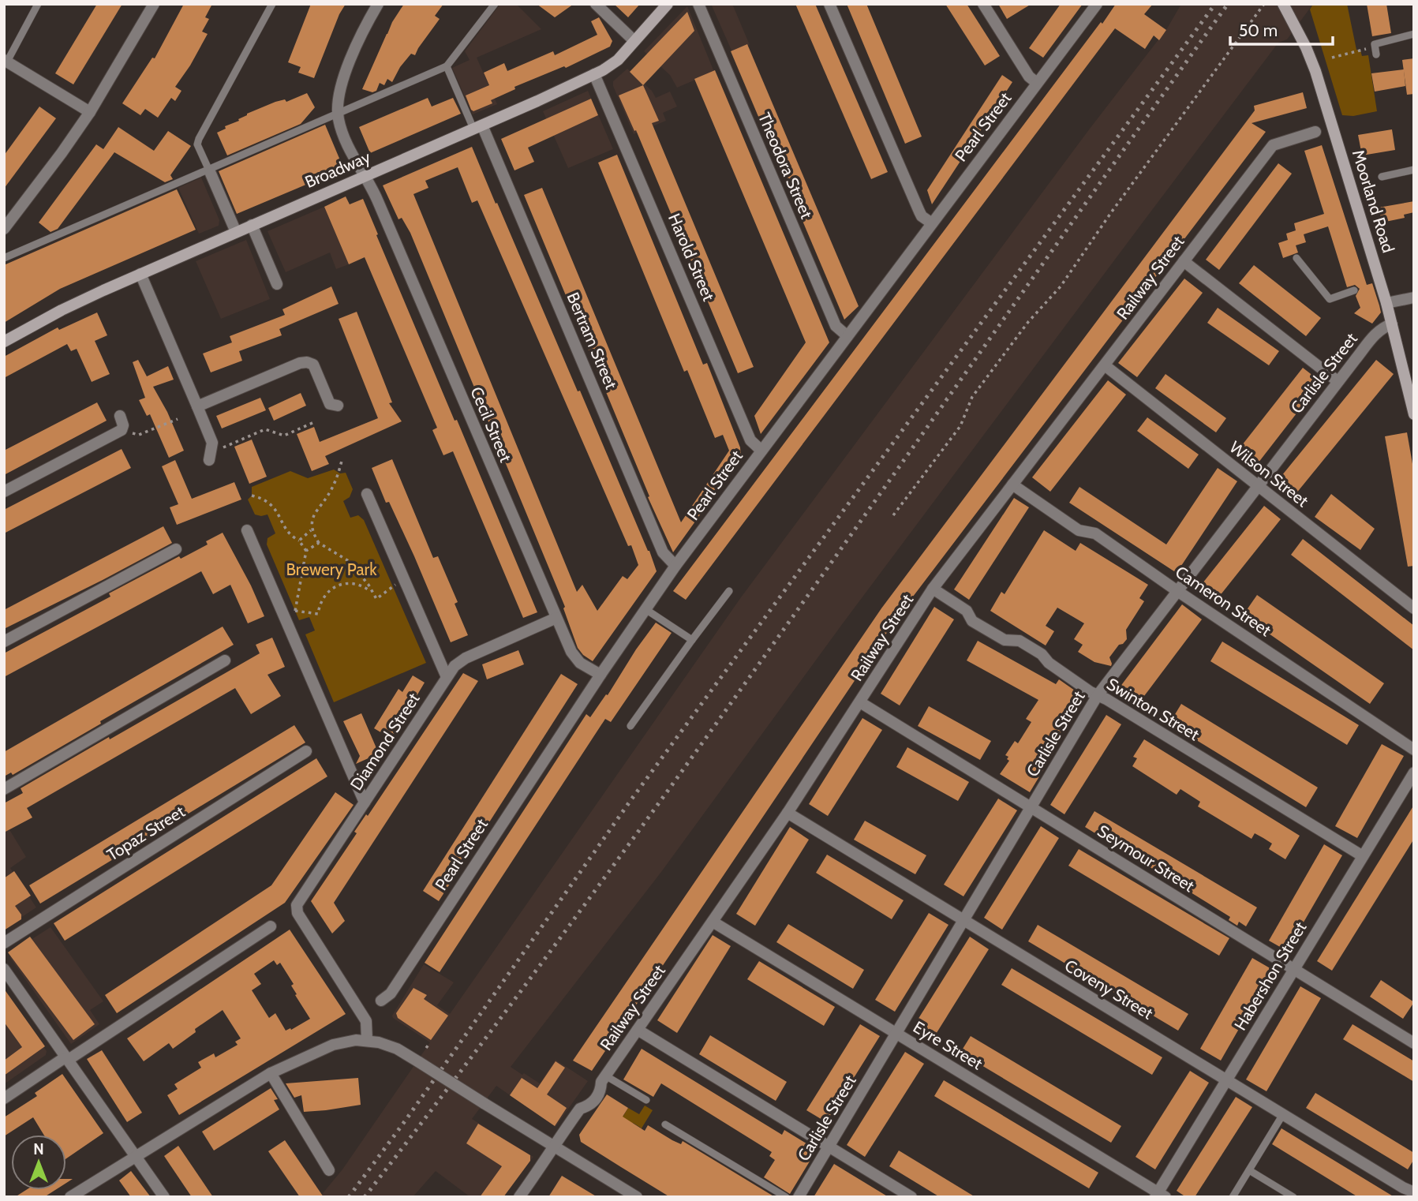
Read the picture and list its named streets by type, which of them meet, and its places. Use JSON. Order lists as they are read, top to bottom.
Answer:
{
  "streets": {
    "main road": ["Broadway", "Moorland Road"],
    "street": [
      "Pearl Street",
      "Theodora Street",
      "Harold Street",
      "Railway Street",
      "Bertram Street",
      "Carlisle Street",
      "Cecil Street",
      "Wilson Street",
      "Cameron Street",
      "Swinton Street",
      "Diamond Street",
      "Topaz Street",
      "Seymour Street",
      "Habershon Street",
      "Coveny Street",
      "Eyre Street"
    ]
  },
  "crossings": [
    ["Pearl Street", "Theodora Street"],
    ["Pearl Street", "Harold Street"],
    ["Pearl Street", "Bertram Street"],
    ["Pearl Street", "Cecil Street"],
    ["Broadway", "Harold Street"],
    ["Broadway", "Bertram Street"],
    ["Broadway", "Cecil Street"],
    ["Moorland Road", "Carlisle Street"],
    ["Railway Street", "Wilson Street"],
    ["Railway Street", "Cameron Street"],
    ["Railway Street", "Swinton Street"],
    ["Railway Street", "Seymour Street"],
    ["Railway Street", "Coveny Street"],
    ["Railway Street", "Eyre Street"],
    ["Carlisle Street", "Wilson Street"],
    ["Carlisle Street", "Cameron Street"],
    ["Carlisle Street", "Swinton Street"],
    ["Carlisle Street", "Seymour Street"],
    ["Carlisle Street", "Coveny Street"],
    ["Carlisle Street", "Eyre Street"],
    ["Cecil Street", "Diamond Street"],
    ["Swinton Street", "Habershon Street"],
    ["Seymour Street", "Habershon Street"],
    ["Habershon Street", "Coveny Street"],
    ["Habershon Street", "Eyre Street"]
  ],
  "parks": ["Brewery Park"],
  "scale_bar": "50 m",
  "north": "top"
}
